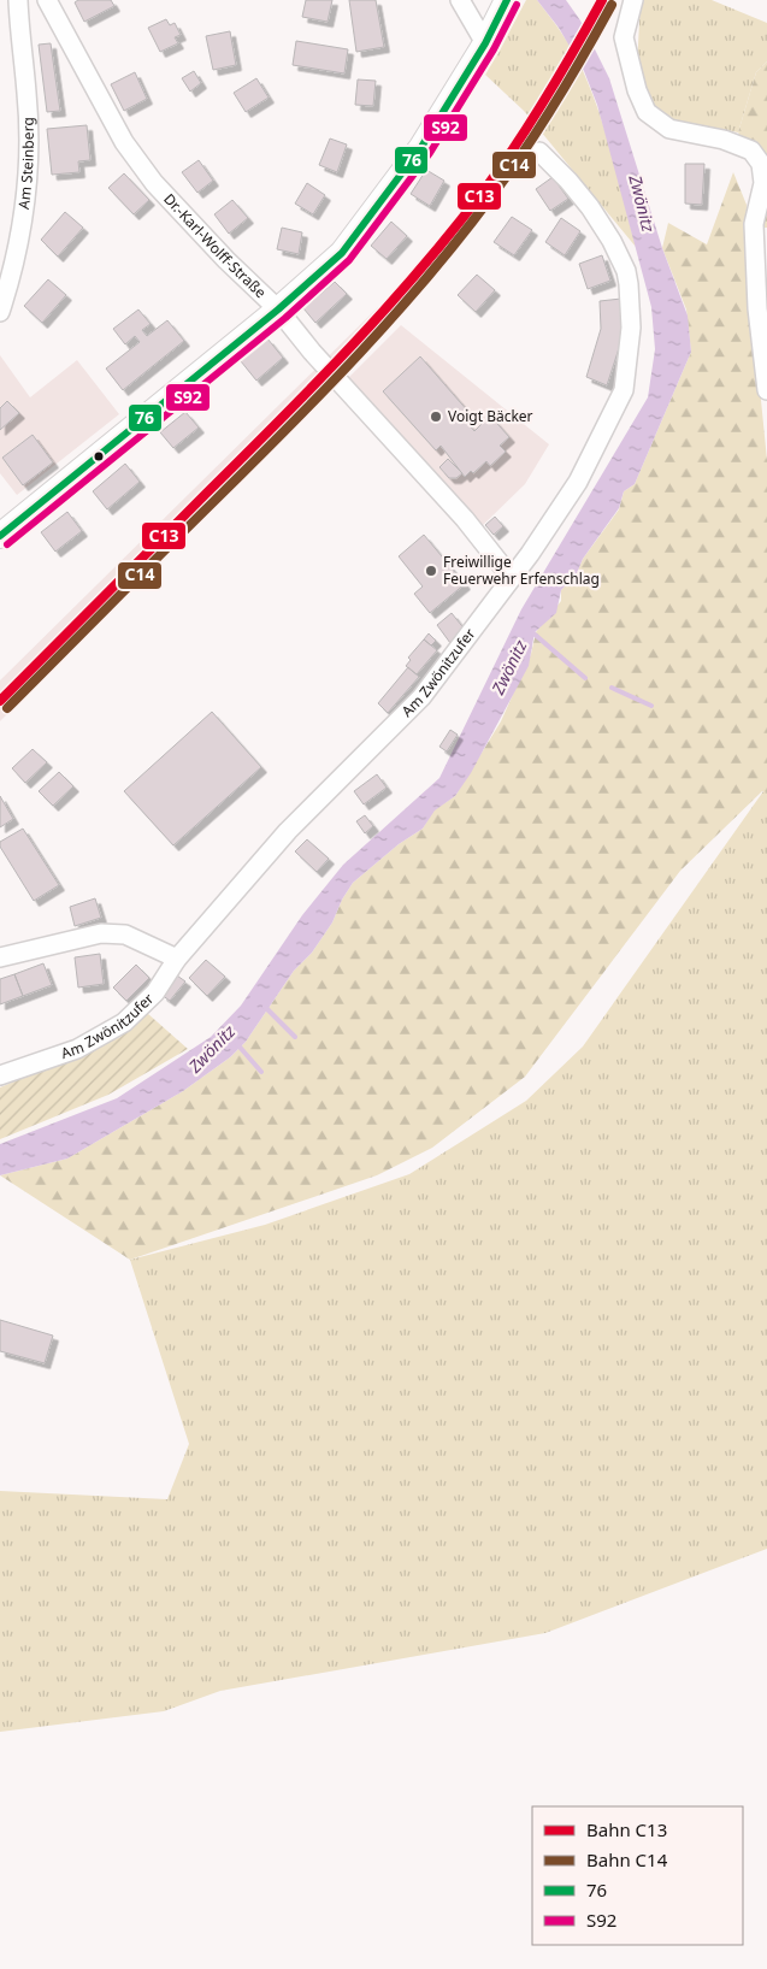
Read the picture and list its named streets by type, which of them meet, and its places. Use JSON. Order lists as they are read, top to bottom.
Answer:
{
  "streets": {
    "street": ["Am Steinberg", "Dr.-Karl-Wolff-Straße", "Am Zwönitzufer"]
  },
  "crossings": [
    ["Am Steinberg", "Dr.-Karl-Wolff-Straße"],
    ["Dr.-Karl-Wolff-Straße", "Am Zwönitzufer"]
  ],
  "water": ["Zwönitz"],
  "places": ["Voigt Bäcker", "Freiwillige Feuerwehr Erfenschlag"],
  "lines": [
    "rail line C13",
    "transit line 76",
    "rail line C14",
    "transit line S92"
  ],
  "legend": [
    "Bahn C13",
    "Bahn C14",
    "76",
    "S92"
  ]
}
